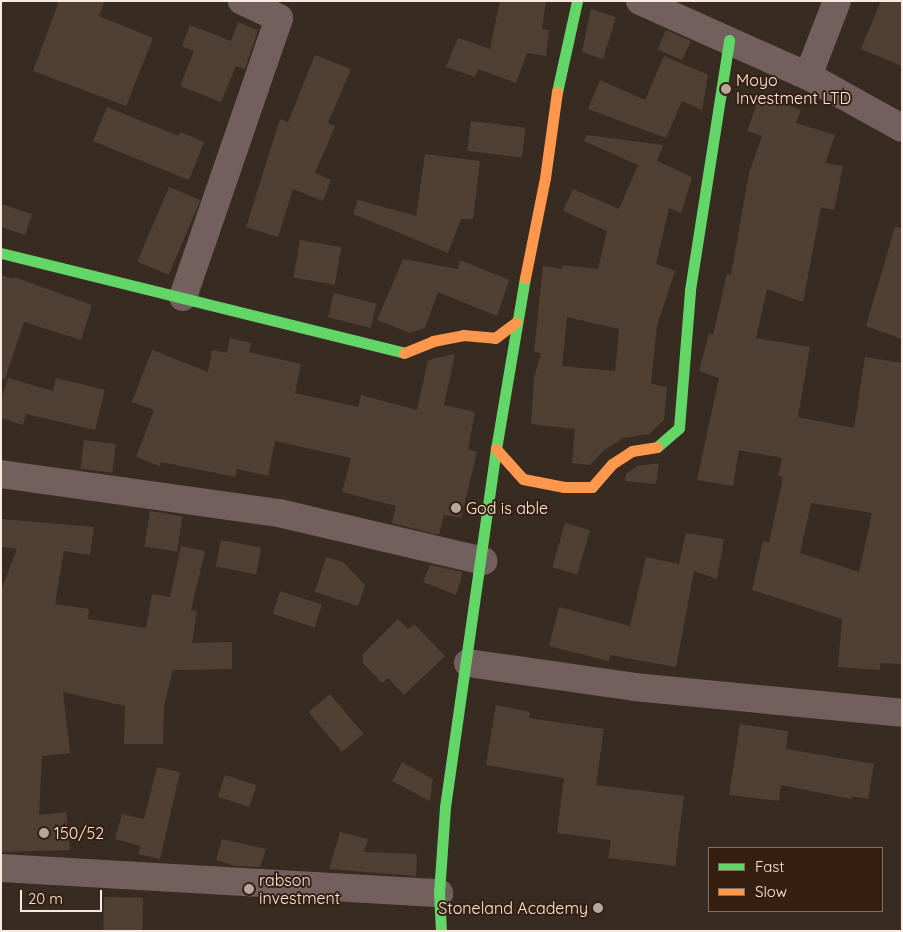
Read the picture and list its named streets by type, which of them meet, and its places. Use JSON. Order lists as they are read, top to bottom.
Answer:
{
  "places": [
    "Moyo Investment LTD",
    "God is able",
    "150/52",
    "rabson investment",
    "Stoneland Academy"
  ],
  "legend": ["Fast", "Slow"],
  "scale_bar": "20 m"
}
